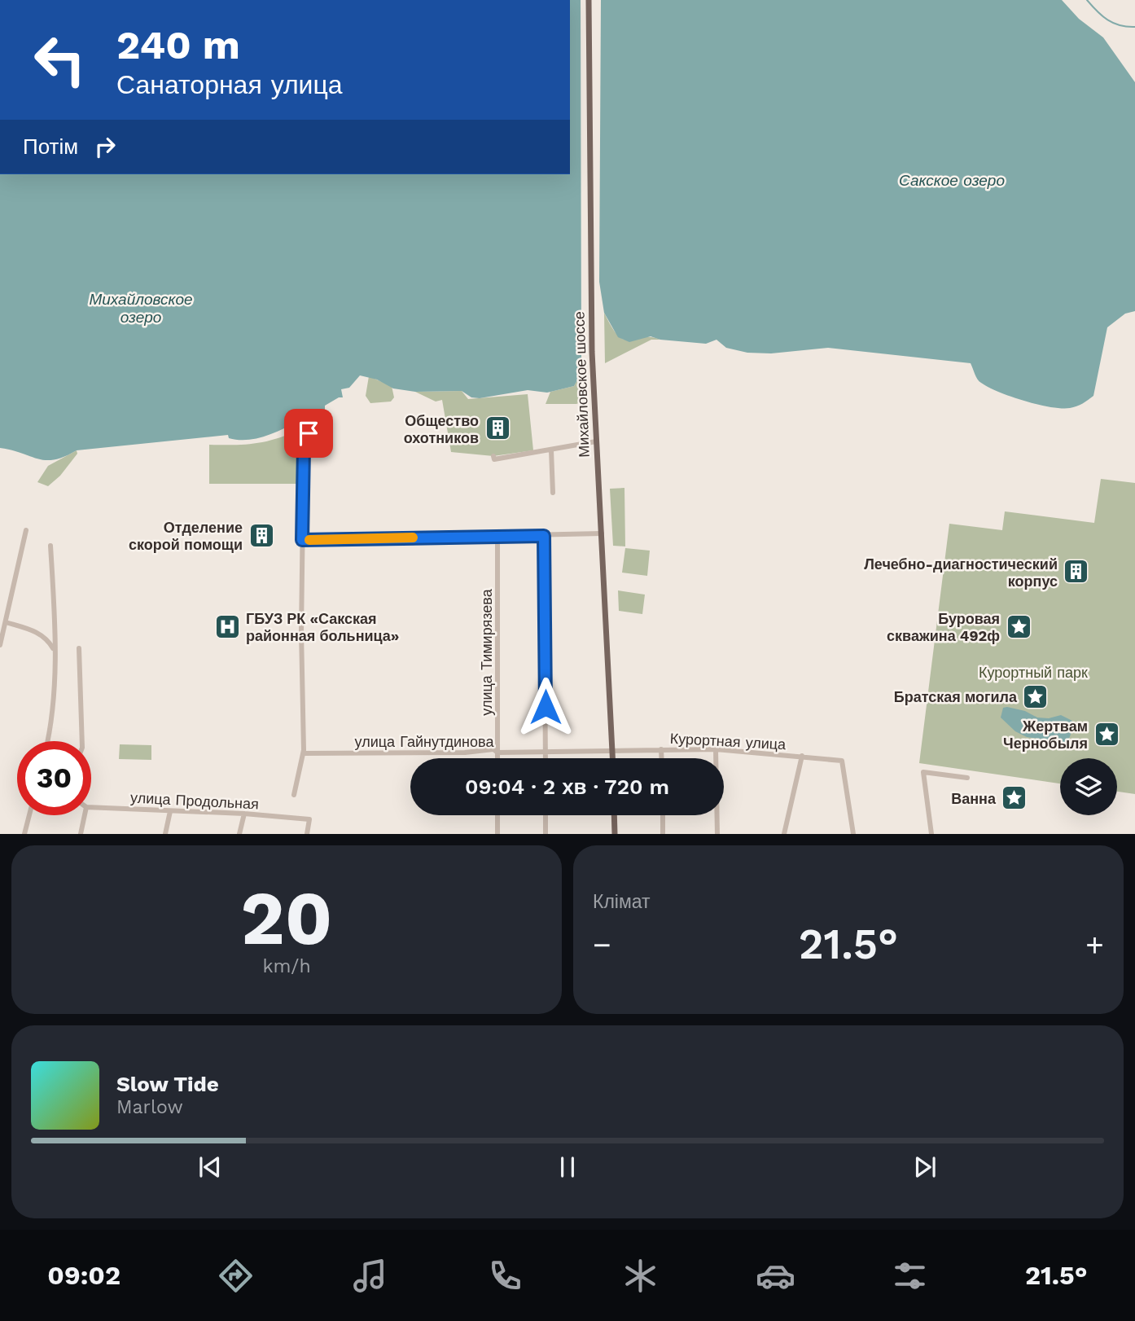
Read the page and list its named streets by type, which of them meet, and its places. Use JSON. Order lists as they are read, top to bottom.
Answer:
{
  "streets": {
    "main road": ["Михайловское шоссе"],
    "street": [
      "улица Тимирязева",
      "улица Гайнутдинова",
      "Курортная улица",
      "улица Продольная"
    ]
  },
  "crossings": [
    ["Михайловское шоссе", "улица Гайнутдинова"],
    ["Михайловское шоссе", "Курортная улица"],
    ["улица Тимирязева", "улица Гайнутдинова"],
    ["улица Гайнутдинова", "Курортная улица"]
  ],
  "water": ["Сакское озеро", "Михайловское озеро"],
  "parks": ["Курортный парк"],
  "places": {
    "building": ["Общество охотников", "Отделение скорой помощи", "Лечебно-диагностический корпус"],
    "hospital": ["ГБУЗ РК «Сакская районная больница»"],
    "place": [
      "Буровая скважина 492ф",
      "Братская могила",
      "Жертвам Чернобыля",
      "Ванна"
    ]
  },
  "page": {
    "turn": ["240 m", "Санаторная улица"],
    "then": "Потім",
    "limit": "30",
    "trip": "09:04 · 2 хв · 720 m",
    "tile": [
      ["20", "km/h"],
      "Клімат"
    ],
    "heat": ["−", "21.5°", "+"],
    "song": ["Slow Tide", "Marlow"],
    "tabs": ["09:02", "21.5°"]
  }
}
